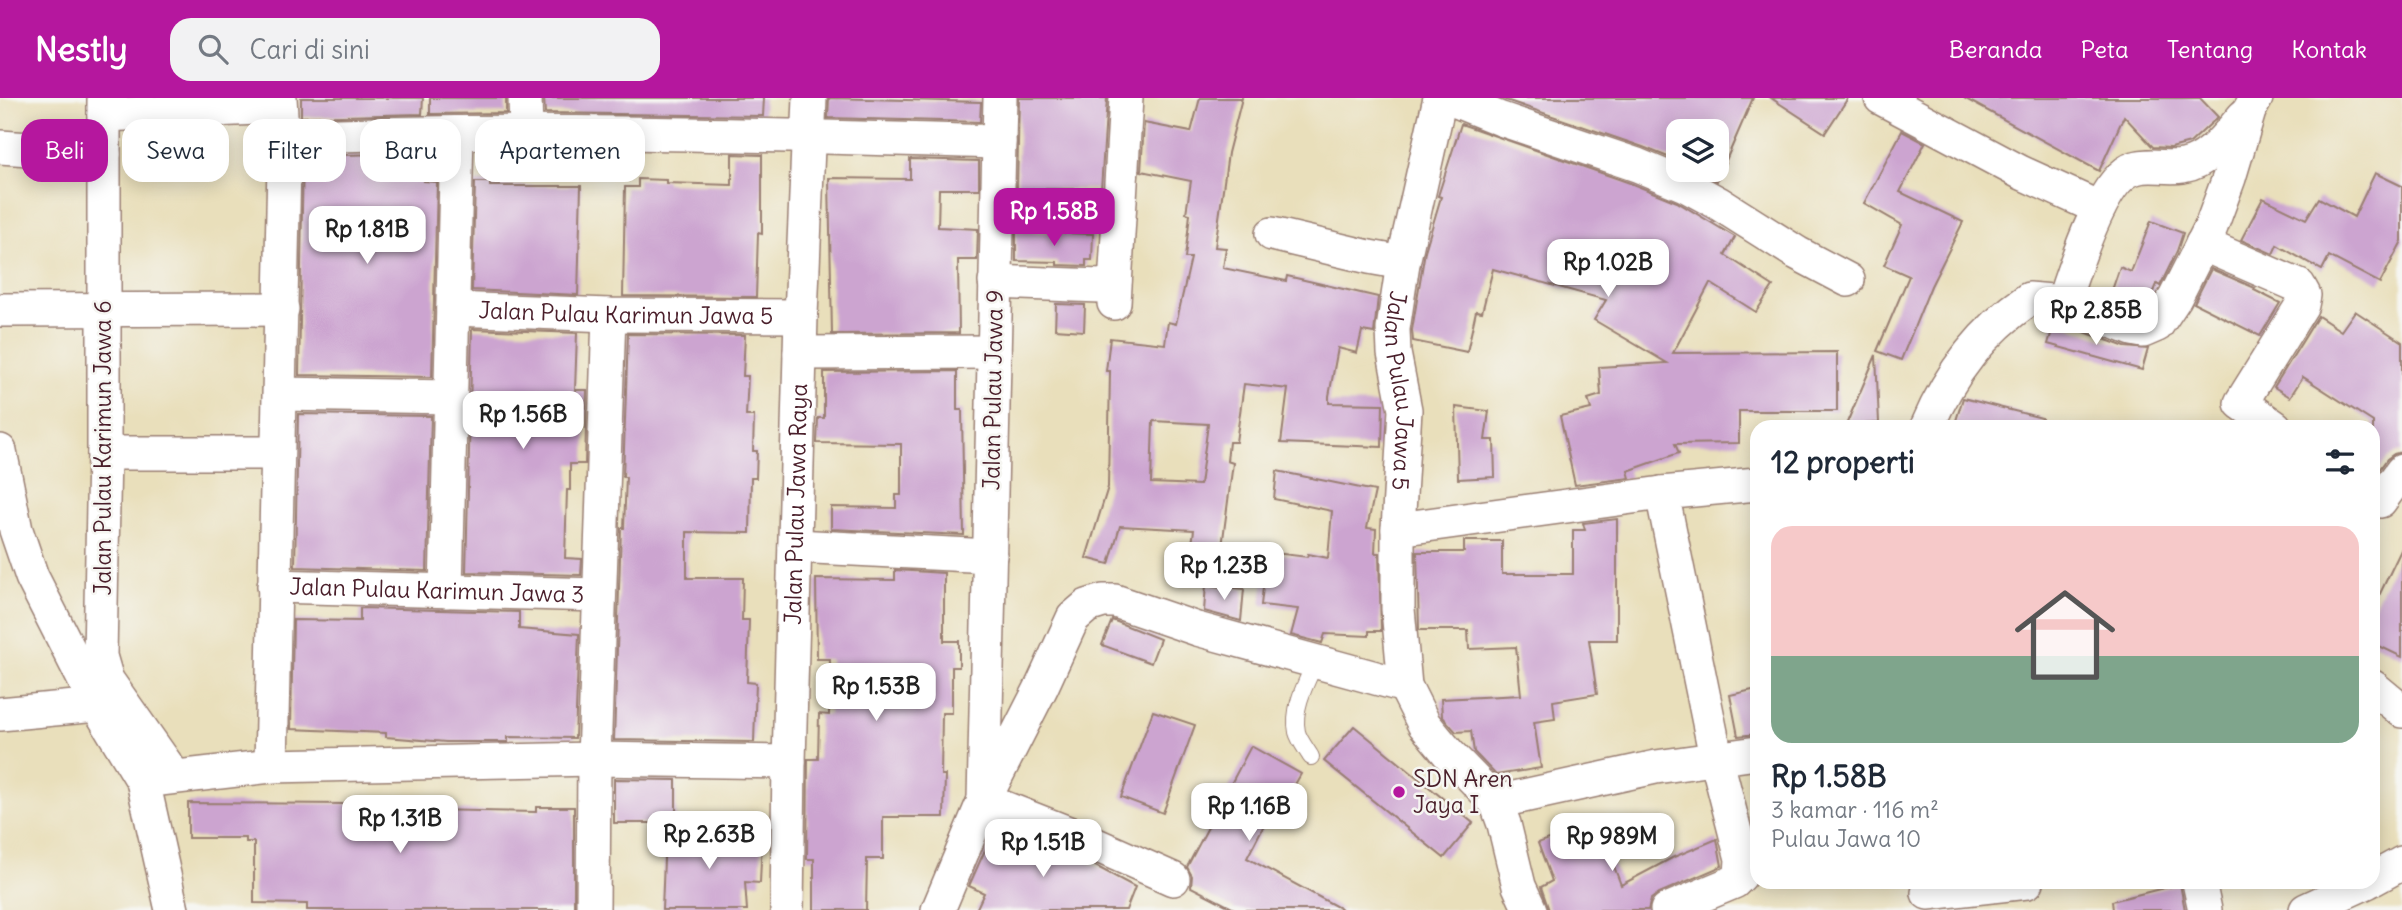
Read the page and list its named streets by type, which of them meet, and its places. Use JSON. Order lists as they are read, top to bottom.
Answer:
{
  "streets": {
    "street": [
      "Jalan Pulau Karimun Jawa 5",
      "Jalan Pulau Jawa 9",
      "Jalan Pulau Jawa 5",
      "Jalan Pulau Karimun Jawa 6",
      "Jalan Pulau Jawa Raya",
      "Jalan Pulau Karimun Jawa 3"
    ]
  },
  "crossings": [
    ["Jalan Pulau Karimun Jawa 5", "Jalan Pulau Jawa Raya"]
  ],
  "places": ["SDN Aren Jaya I"],
  "page": {
    "header": "Nestly",
    "search": "Cari di sini",
    "nav": [
      "Beranda",
      "Peta",
      "Tentang",
      "Kontak"
    ],
    "chip": [
      "Beli",
      "Sewa",
      "Filter",
      "Baru",
      "Apartemen"
    ],
    "price": [
      "Rp 1.58B",
      "Rp 1.81B",
      "Rp 1.02B",
      "Rp 2.85B",
      "Rp 1.56B",
      "Rp 1.23B",
      "Rp 1.53B",
      "Rp 1.16B",
      "Rp 1.31B",
      "Rp 2.63B",
      "Rp 989M",
      "Rp 1.51B"
    ],
    "heading": "12 properti",
    "list": [
      {
        "name": "Rp 1.58B",
        "note": "3 kamar · 116 m² · Pulau Jawa 10"
      }
    ]
  }
}
